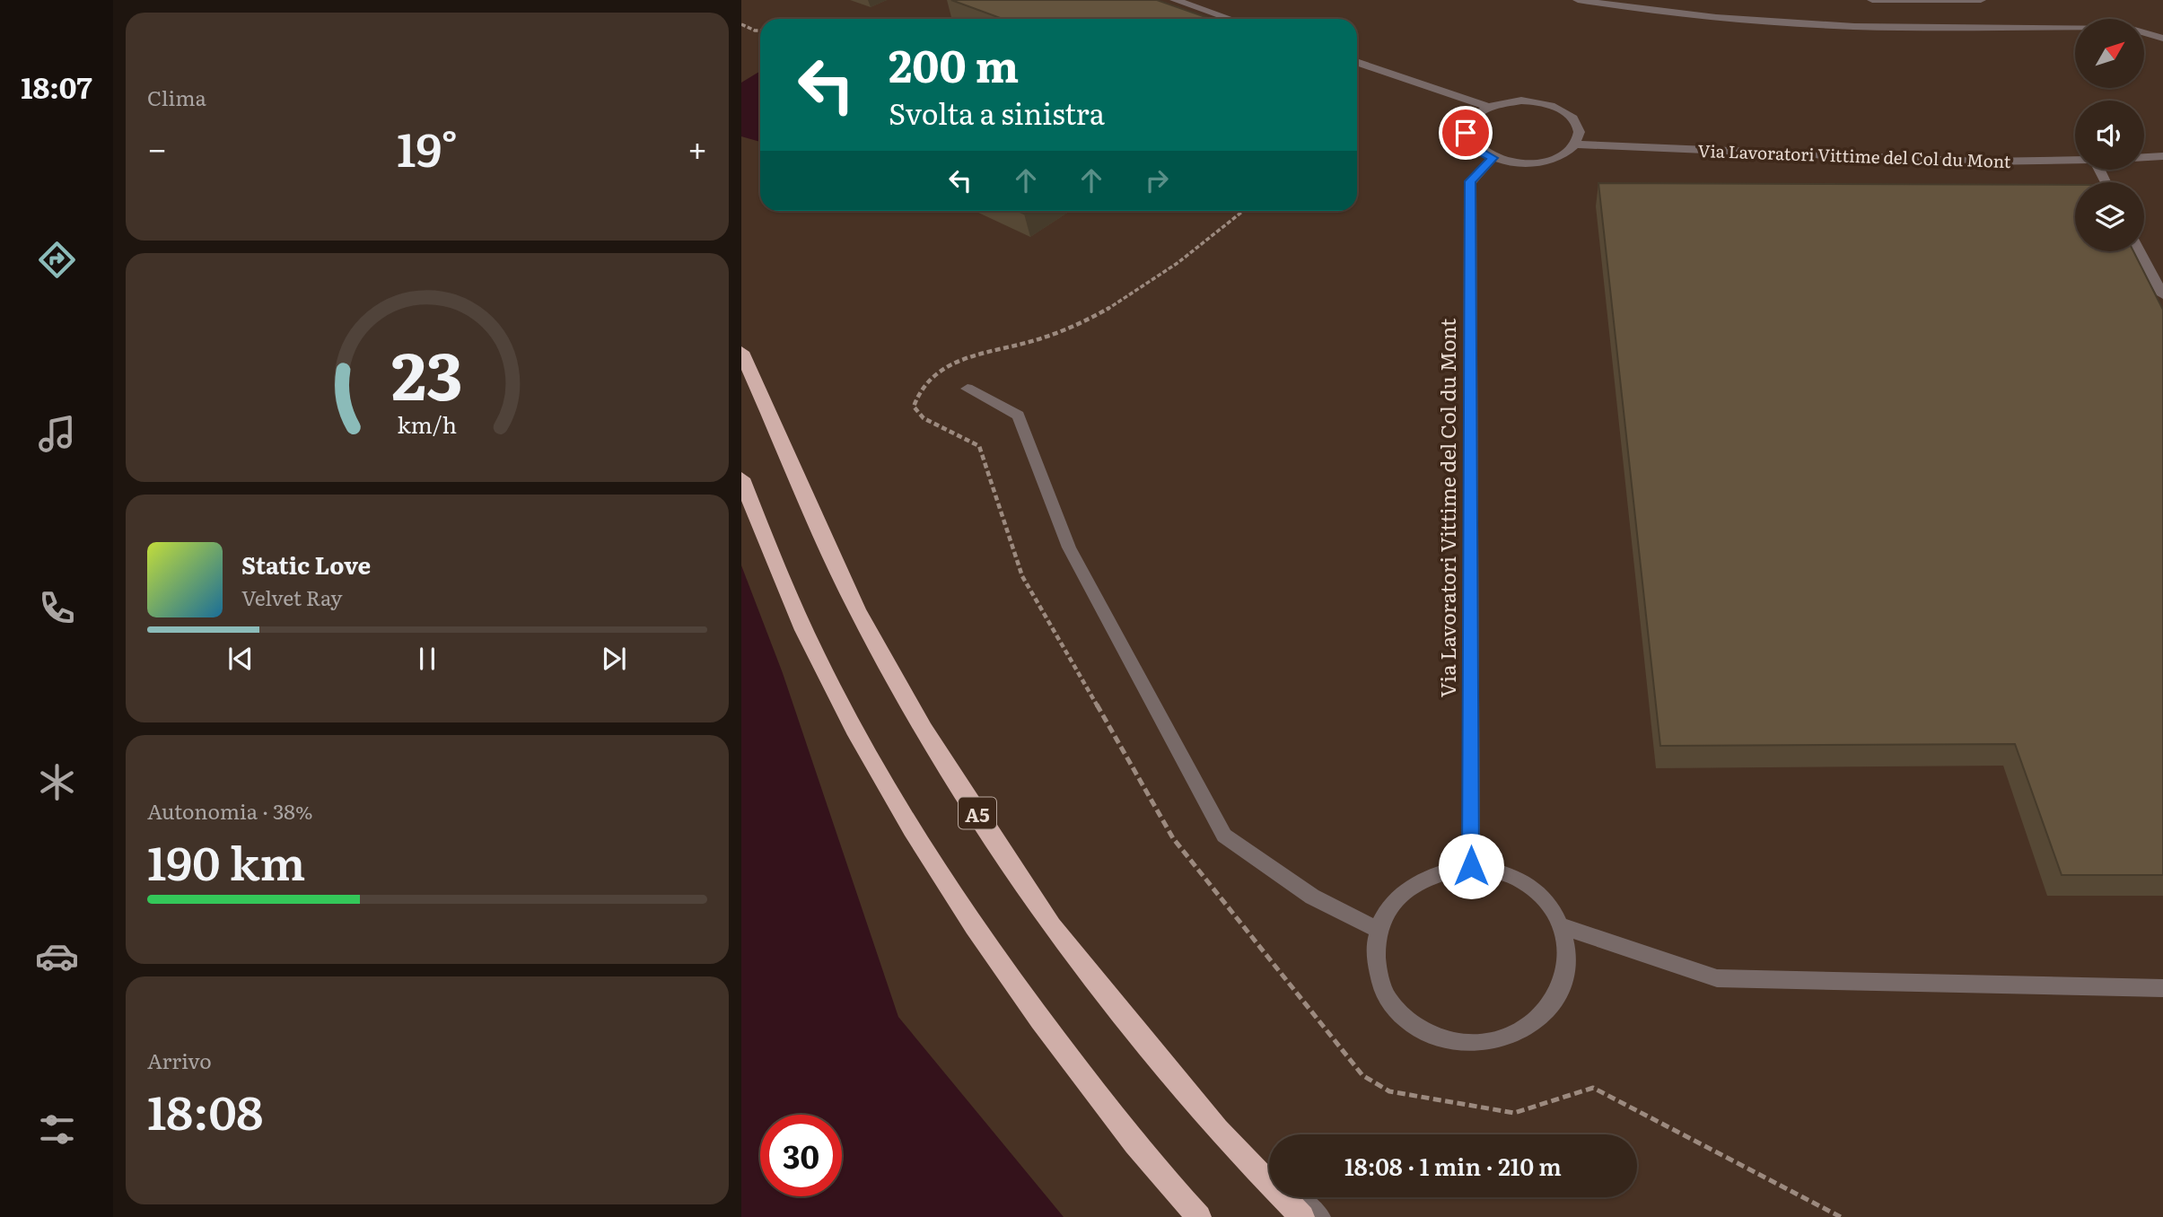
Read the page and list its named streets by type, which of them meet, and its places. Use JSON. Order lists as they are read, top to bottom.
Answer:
{
  "streets": {
    "highway": ["A5"],
    "street": ["Via Lavoratori Vittime del Col du Mont"]
  },
  "north": "top right",
  "page": {
    "tabs": "18:07",
    "tile": [
      "Clima",
      ["Autonomia · 38%", "190 km"],
      ["Arrivo", "18:08"]
    ],
    "turn": ["200 m", "Svolta a sinistra"],
    "heat": ["−", "19°", "+"],
    "song": ["Static Love", "Velvet Ray"],
    "limit": "30",
    "trip": "18:08 · 1 min · 210 m",
    "gauge": ["23", "km/h"]
  }
}
